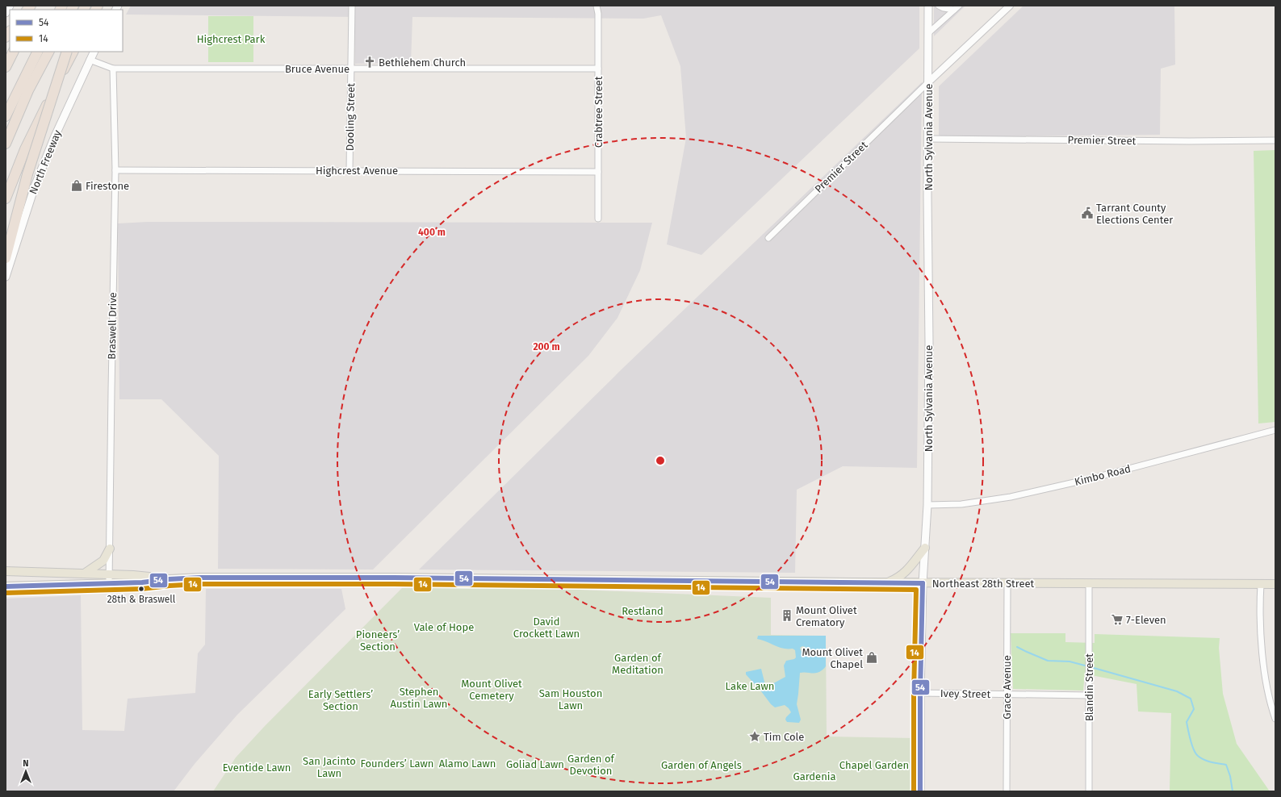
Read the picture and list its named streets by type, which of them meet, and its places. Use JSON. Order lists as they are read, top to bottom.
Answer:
{
  "streets": {
    "highway": ["North Freeway"],
    "main road": ["North Sylvania Avenue", "Northeast 28th Street"],
    "street": [
      "Bruce Avenue",
      "Crabtree Street",
      "Dooling Street",
      "Premier Street",
      "Highcrest Avenue",
      "Braswell Drive",
      "Kimbo Road",
      "Grace Avenue",
      "Blandin Street",
      "Ivey Street"
    ]
  },
  "crossings": [
    ["Bruce Avenue", "Crabtree Street"],
    ["Bruce Avenue", "Dooling Street"],
    ["Bruce Avenue", "Braswell Drive"],
    ["Crabtree Street", "Highcrest Avenue"],
    ["Dooling Street", "Highcrest Avenue"],
    ["North Sylvania Avenue", "Premier Street"],
    ["North Sylvania Avenue", "Kimbo Road"],
    ["North Sylvania Avenue", "Northeast 28th Street"],
    ["North Sylvania Avenue", "Ivey Street"],
    ["Highcrest Avenue", "Braswell Drive"],
    ["Braswell Drive", "Northeast 28th Street"],
    ["Northeast 28th Street", "Grace Avenue"],
    ["Northeast 28th Street", "Blandin Street"],
    ["Grace Avenue", "Ivey Street"],
    ["Blandin Street", "Ivey Street"]
  ],
  "parks": [
    "Highcrest Park",
    "Restland",
    "David Crockett Lawn",
    "Vale of Hope",
    "Pioneers’ Section",
    "Garden of Meditation",
    "Mount Olivet Cemetery",
    "Lake Lawn",
    "Stephen Austin Lawn",
    "Sam Houston Lawn",
    "Early Settlers’ Section",
    "Garden of Devotion",
    "San Jacinto Lawn",
    "Founders’ Lawn",
    "Alamo Lawn",
    "Goliad Lawn",
    "Garden of Angels",
    "Chapel Garden",
    "Eventide Lawn",
    "Gardenia"
  ],
  "places": {
    "church": ["Bethlehem Church"],
    "shop": ["Firestone", "Mount Olivet Chapel"],
    "public building": ["Tarrant County Elections Center"],
    "other": ["28th & Braswell"],
    "building": ["Mount Olivet Crematory"],
    "supermarket": ["7-Eleven"],
    "place": ["Tim Cole"]
  },
  "lines": ["transit line 54", "transit line 14"],
  "legend": ["54", "14"],
  "north": "top",
  "rings": ["400 m", "200 m"]
}
